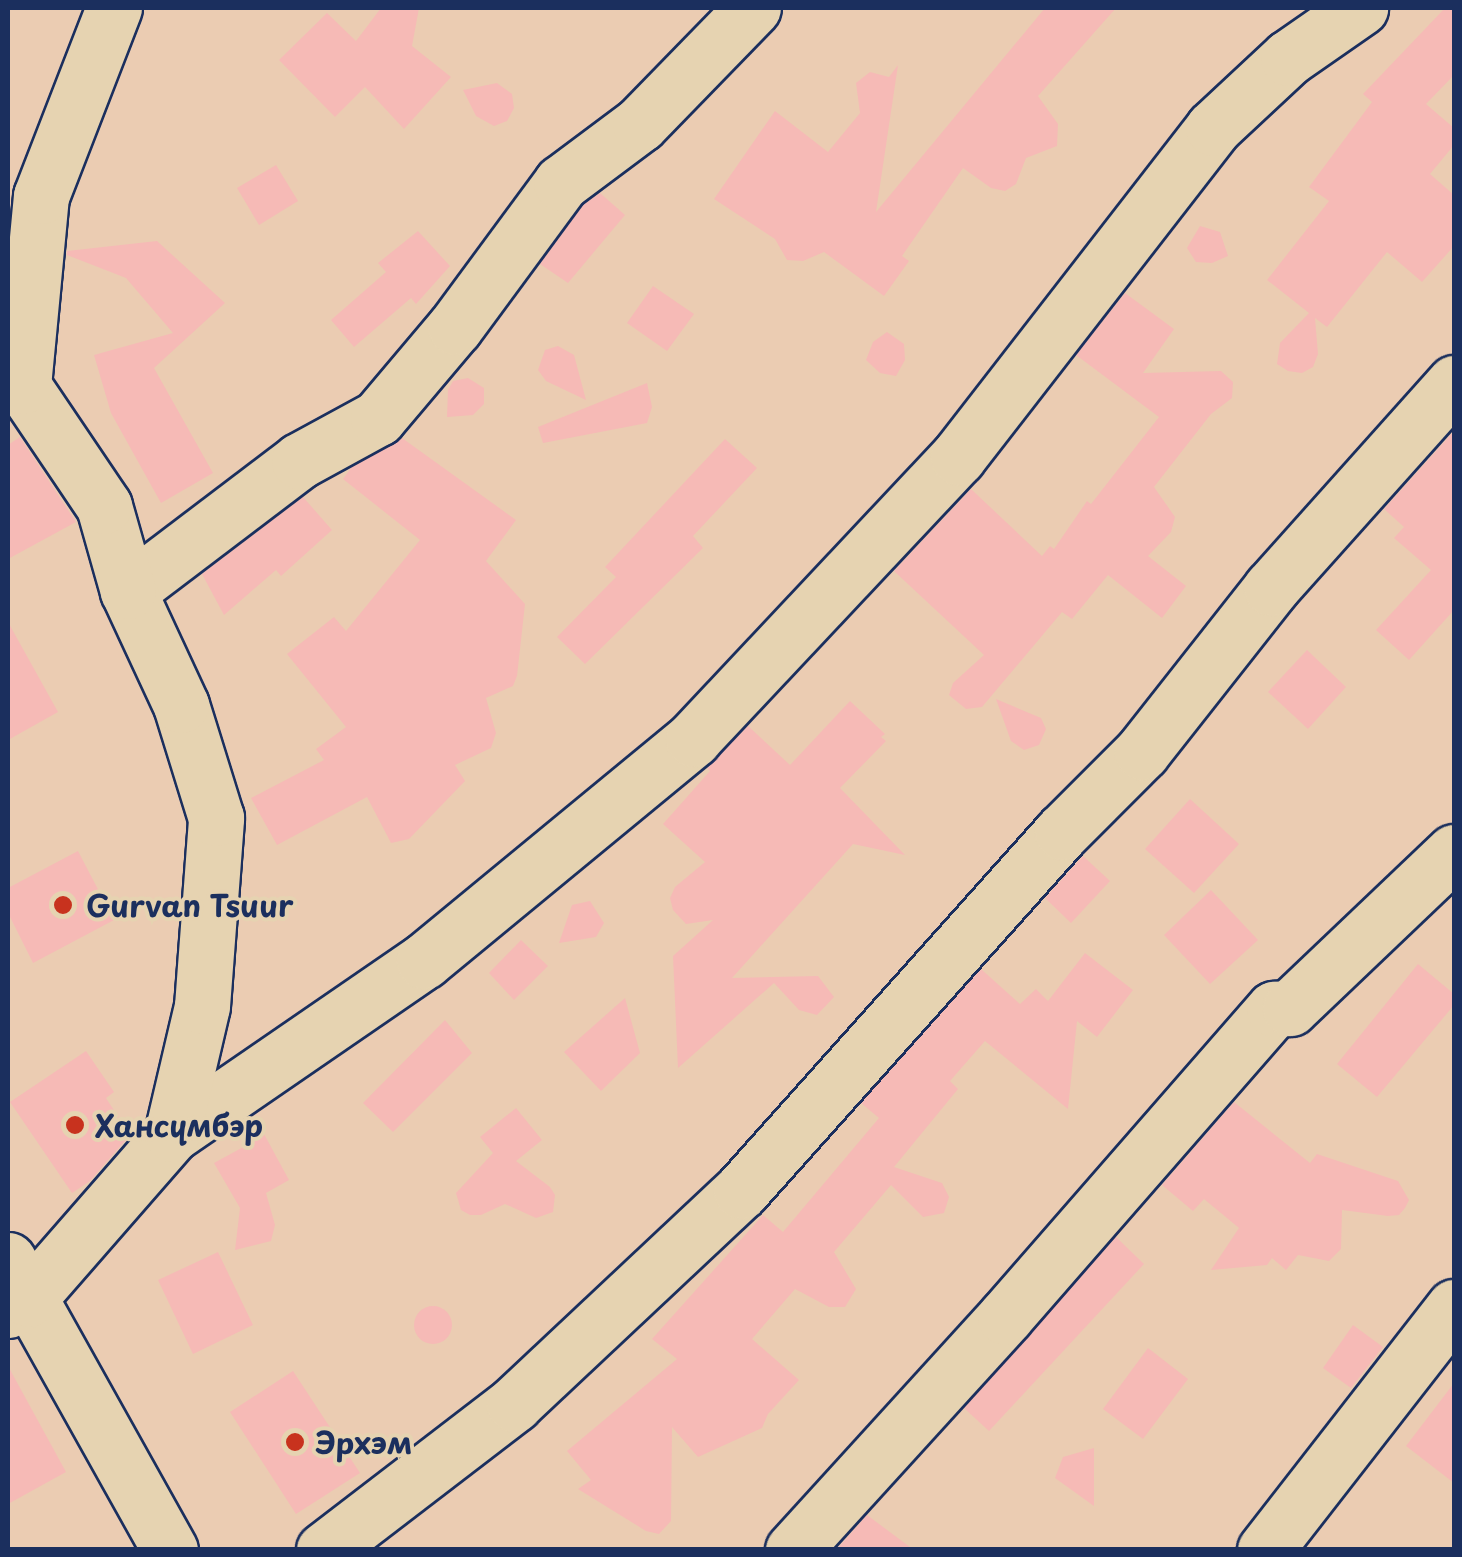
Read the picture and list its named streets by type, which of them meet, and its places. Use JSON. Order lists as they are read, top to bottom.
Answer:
{
  "places": ["Gurvan Tsuur", "Хансүмбэр", "Эрхэм"]
}
